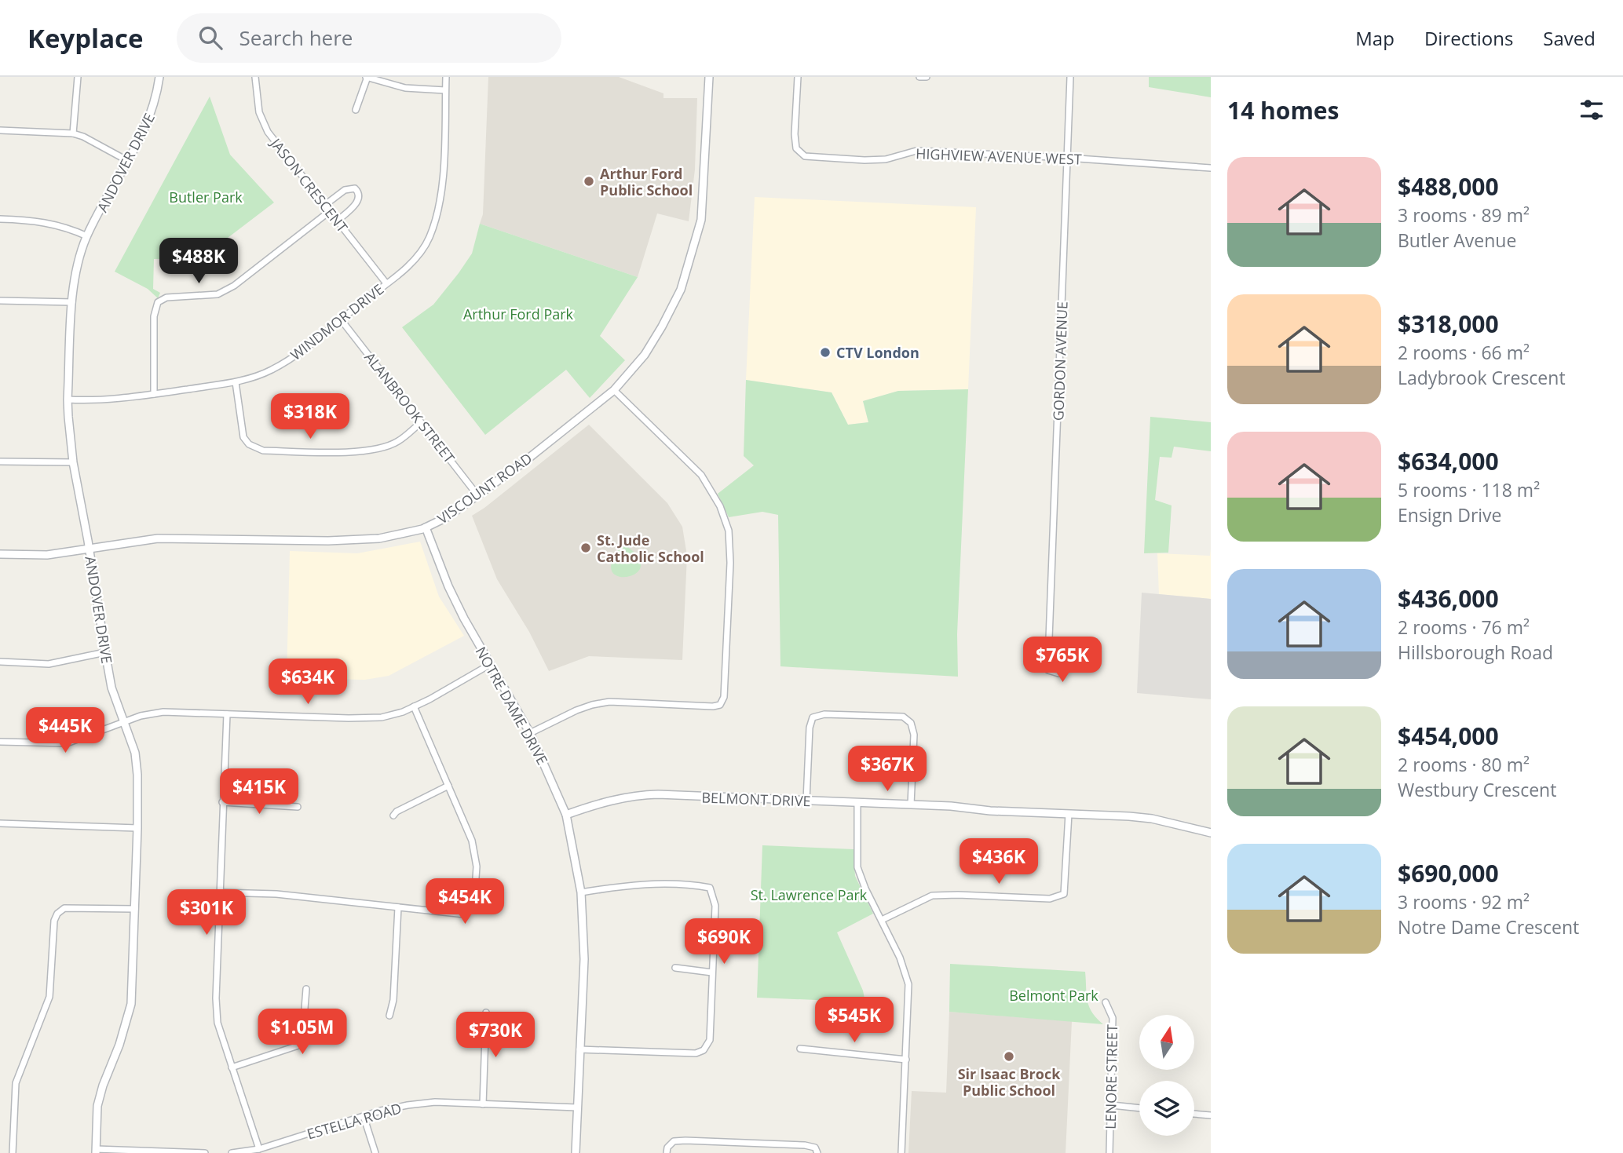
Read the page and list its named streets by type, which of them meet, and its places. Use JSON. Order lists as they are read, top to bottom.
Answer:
{
  "streets": {
    "street": [
      "HIGHVIEW AVENUE WEST",
      "ANDOVER DRIVE",
      "JASON CRESCENT",
      "WINDMOR DRIVE",
      "GORDON AVENUE",
      "ALANBROOK STREET",
      "VISCOUNT ROAD",
      "NOTRE DAME DRIVE",
      "BELMONT DRIVE",
      "LENORE STREET",
      "ESTELLA ROAD"
    ]
  },
  "crossings": [
    ["HIGHVIEW AVENUE WEST", "GORDON AVENUE"],
    ["ANDOVER DRIVE", "WINDMOR DRIVE"],
    ["ANDOVER DRIVE", "VISCOUNT ROAD"],
    ["JASON CRESCENT", "WINDMOR DRIVE"],
    ["WINDMOR DRIVE", "ALANBROOK STREET"],
    ["ALANBROOK STREET", "VISCOUNT ROAD"],
    ["VISCOUNT ROAD", "NOTRE DAME DRIVE"],
    ["NOTRE DAME DRIVE", "BELMONT DRIVE"],
    ["NOTRE DAME DRIVE", "ESTELLA ROAD"]
  ],
  "parks": [
    "Butler Park",
    "Arthur Ford Park",
    "St. Lawrence Park",
    "Belmont Park"
  ],
  "places": [
    "Arthur Ford Public School",
    "CTV London",
    "St. Jude Catholic School",
    "Sir Isaac Brock Public School"
  ],
  "north": "top",
  "page": {
    "header": "Keyplace",
    "search": "Search here",
    "nav": ["Map", "Directions", "Saved"],
    "heading": "14 homes",
    "list": [
      {
        "name": "$488,000",
        "note": "3 rooms · 89 m² · Butler Avenue"
      },
      {
        "name": "$318,000",
        "note": "2 rooms · 66 m² · Ladybrook Crescent"
      },
      {
        "name": "$634,000",
        "note": "5 rooms · 118 m² · Ensign Drive"
      },
      {
        "name": "$436,000",
        "note": "2 rooms · 76 m² · Hillsborough Road"
      },
      {
        "name": "$454,000",
        "note": "2 rooms · 80 m² · Westbury Crescent"
      },
      {
        "name": "$690,000",
        "note": "3 rooms · 92 m² · Notre Dame Crescent"
      }
    ],
    "price": [
      "$488K",
      "$318K",
      "$765K",
      "$634K",
      "$445K",
      "$367K",
      "$415K",
      "$436K",
      "$454K",
      "$301K",
      "$690K",
      "$545K",
      "$1.05M",
      "$730K"
    ]
  }
}
